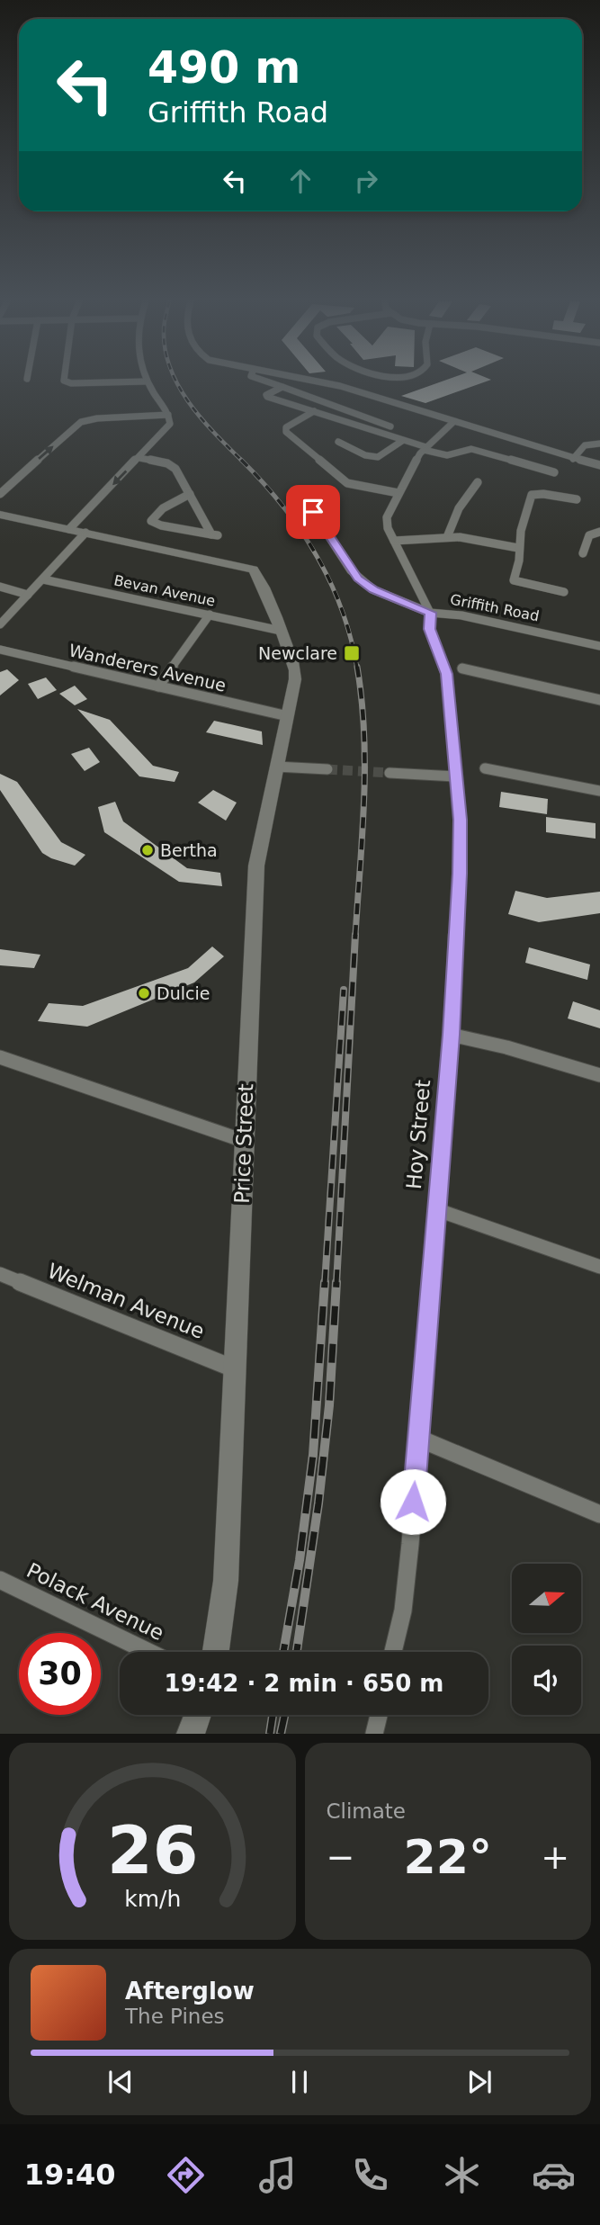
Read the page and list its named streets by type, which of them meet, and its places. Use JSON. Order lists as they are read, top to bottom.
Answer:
{
  "streets": {
    "street": [
      "Bevan Avenue",
      "Griffith Road",
      "Wanderers Avenue",
      "Hoy Street",
      "Price Street",
      "Welman Avenue",
      "Polack Avenue"
    ]
  },
  "crossings": [
    ["Bevan Avenue", "Price Street"],
    ["Griffith Road", "Hoy Street"],
    ["Wanderers Avenue", "Price Street"],
    ["Price Street", "Welman Avenue"]
  ],
  "places": {
    "transit": ["Newclare"],
    "other": ["Bertha", "Dulcie"]
  },
  "north": "right",
  "page": {
    "turn": ["490 m", "Griffith Road"],
    "limit": "30",
    "trip": "19:42 · 2 min · 650 m",
    "tile": "Climate",
    "heat": ["−", "22°", "+"],
    "song": ["Afterglow", "The Pines"],
    "tabs": "19:40",
    "gauge": ["26", "km/h"]
  }
}
